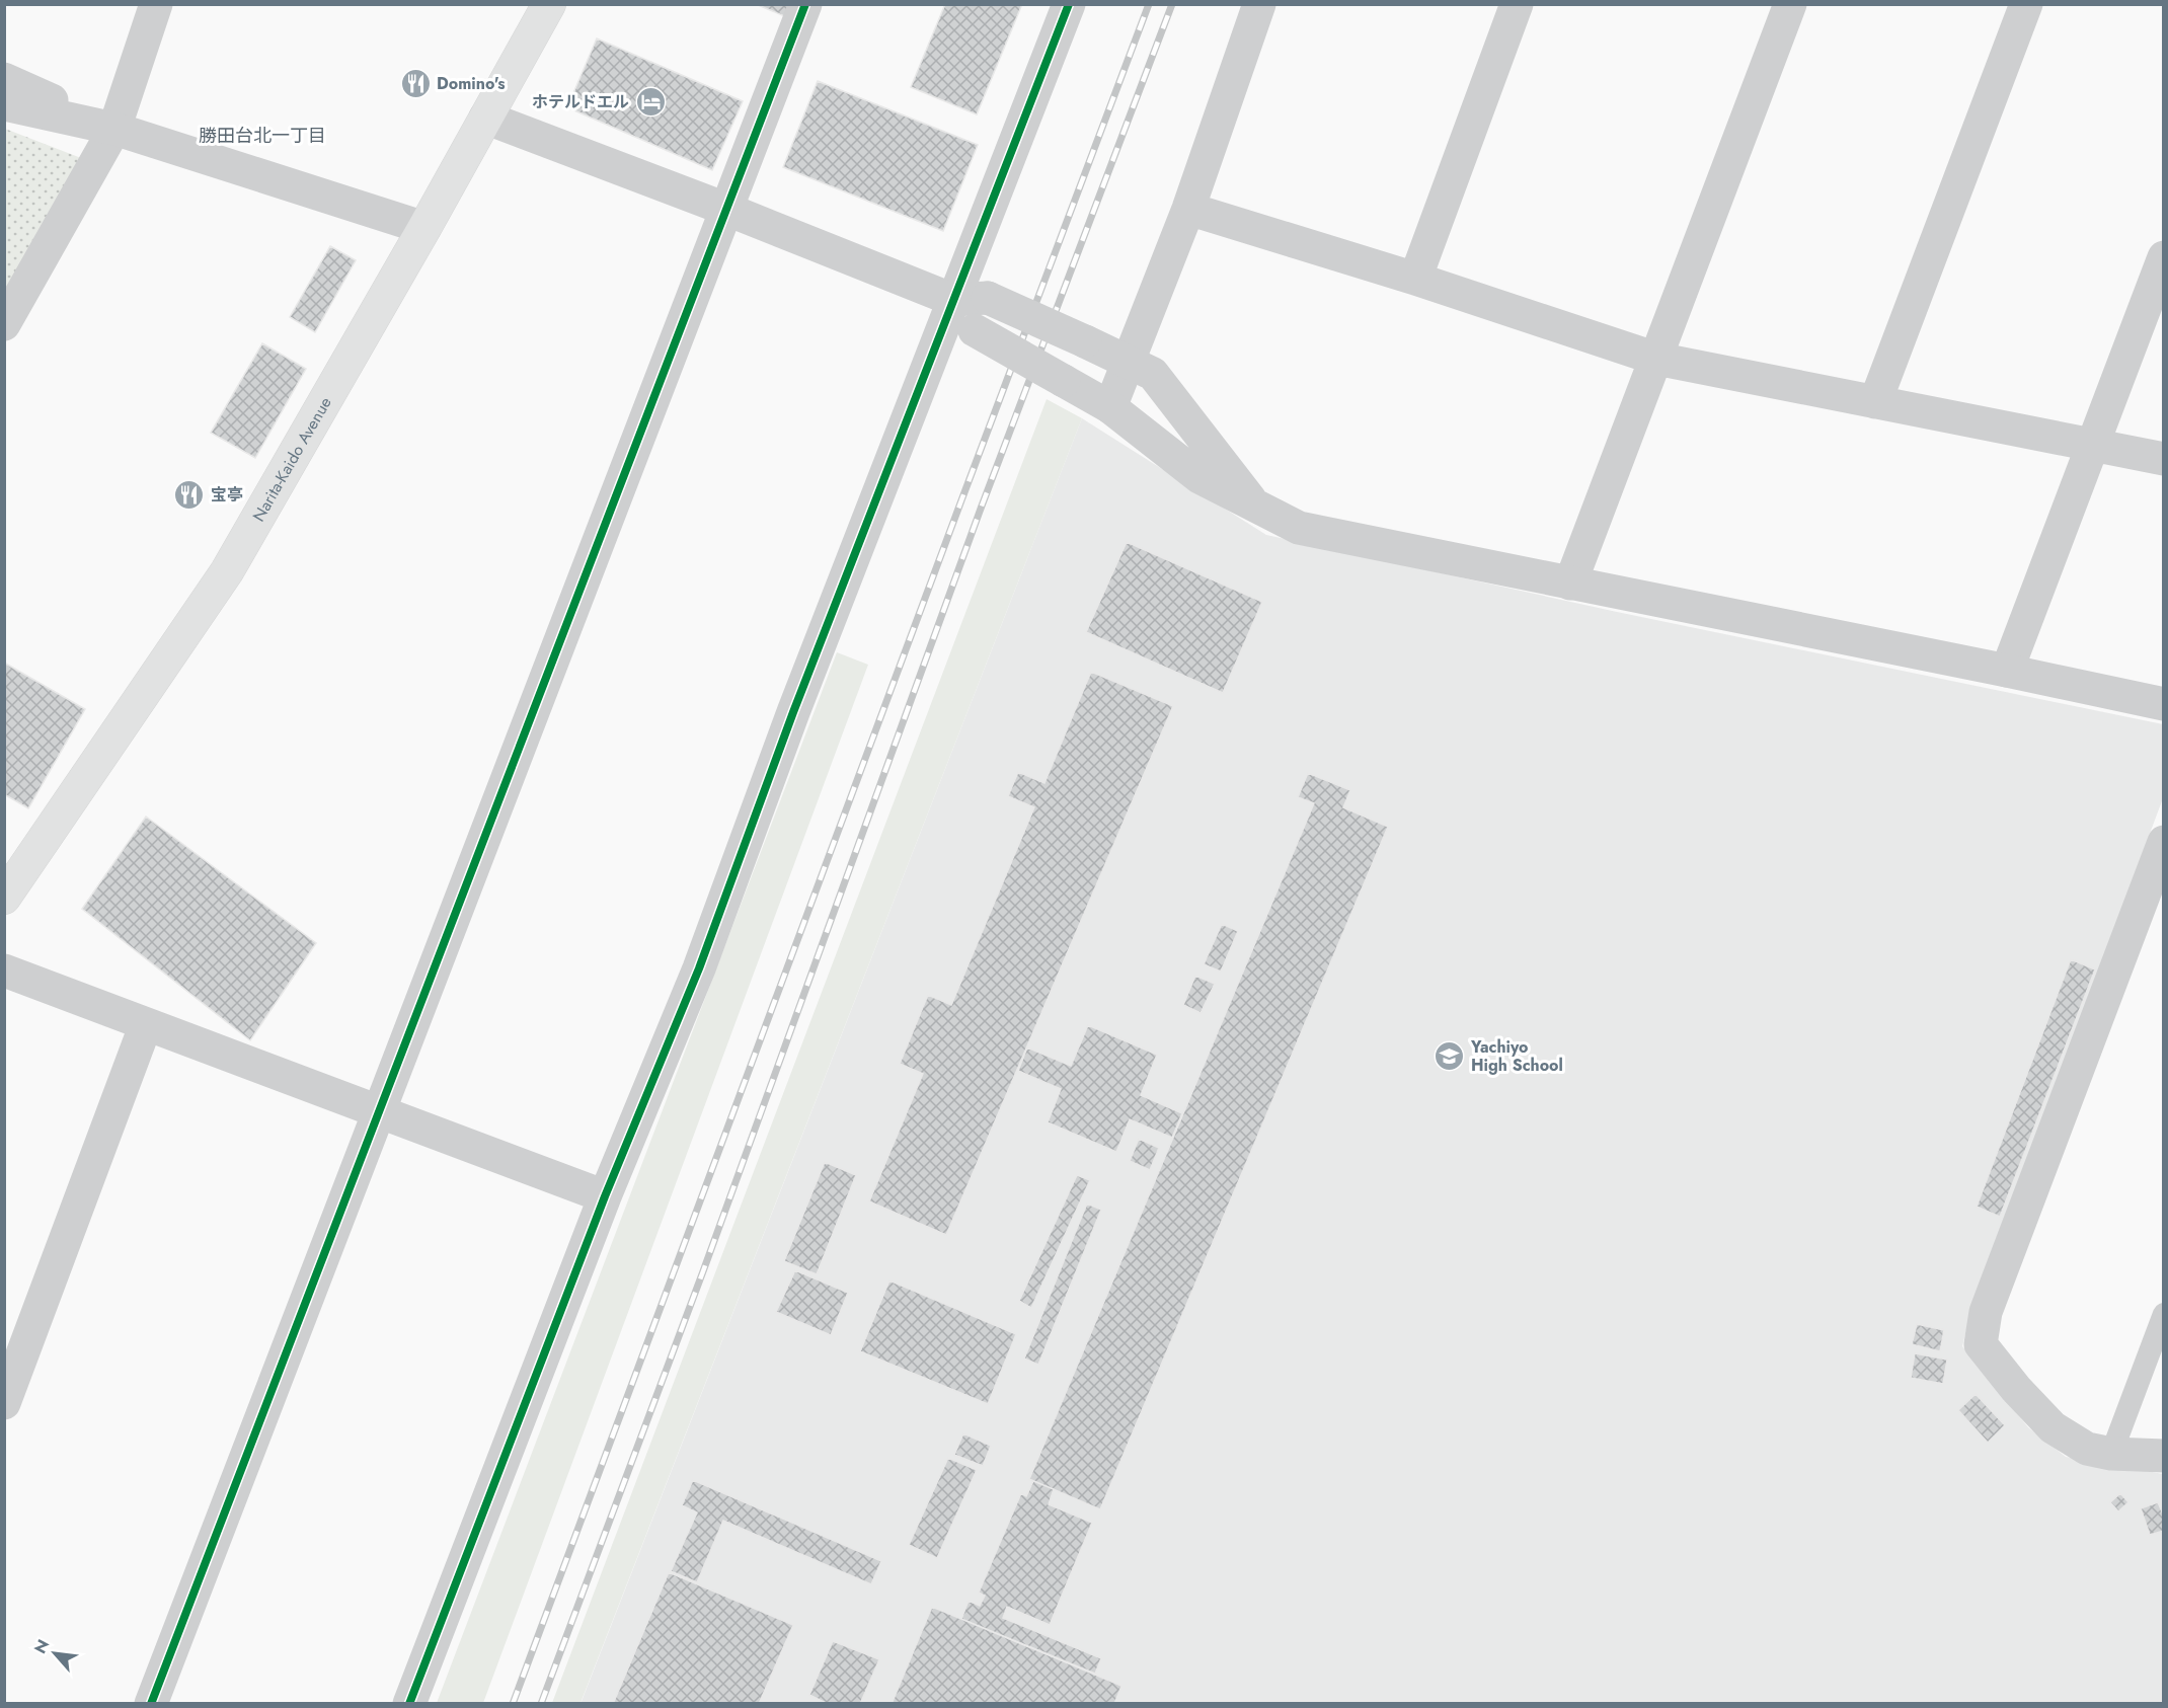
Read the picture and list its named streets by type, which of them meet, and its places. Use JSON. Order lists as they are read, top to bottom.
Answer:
{
  "streets": {
    "highway": ["Narita-Kaido Avenue"]
  },
  "districts": ["勝田台北一丁目"],
  "places": {
    "restaurant": ["Domino's", "宝亭"],
    "hotel": ["ホテルドエル"],
    "school or university": ["Yachiyo High School"]
  },
  "north": "top left"
}
